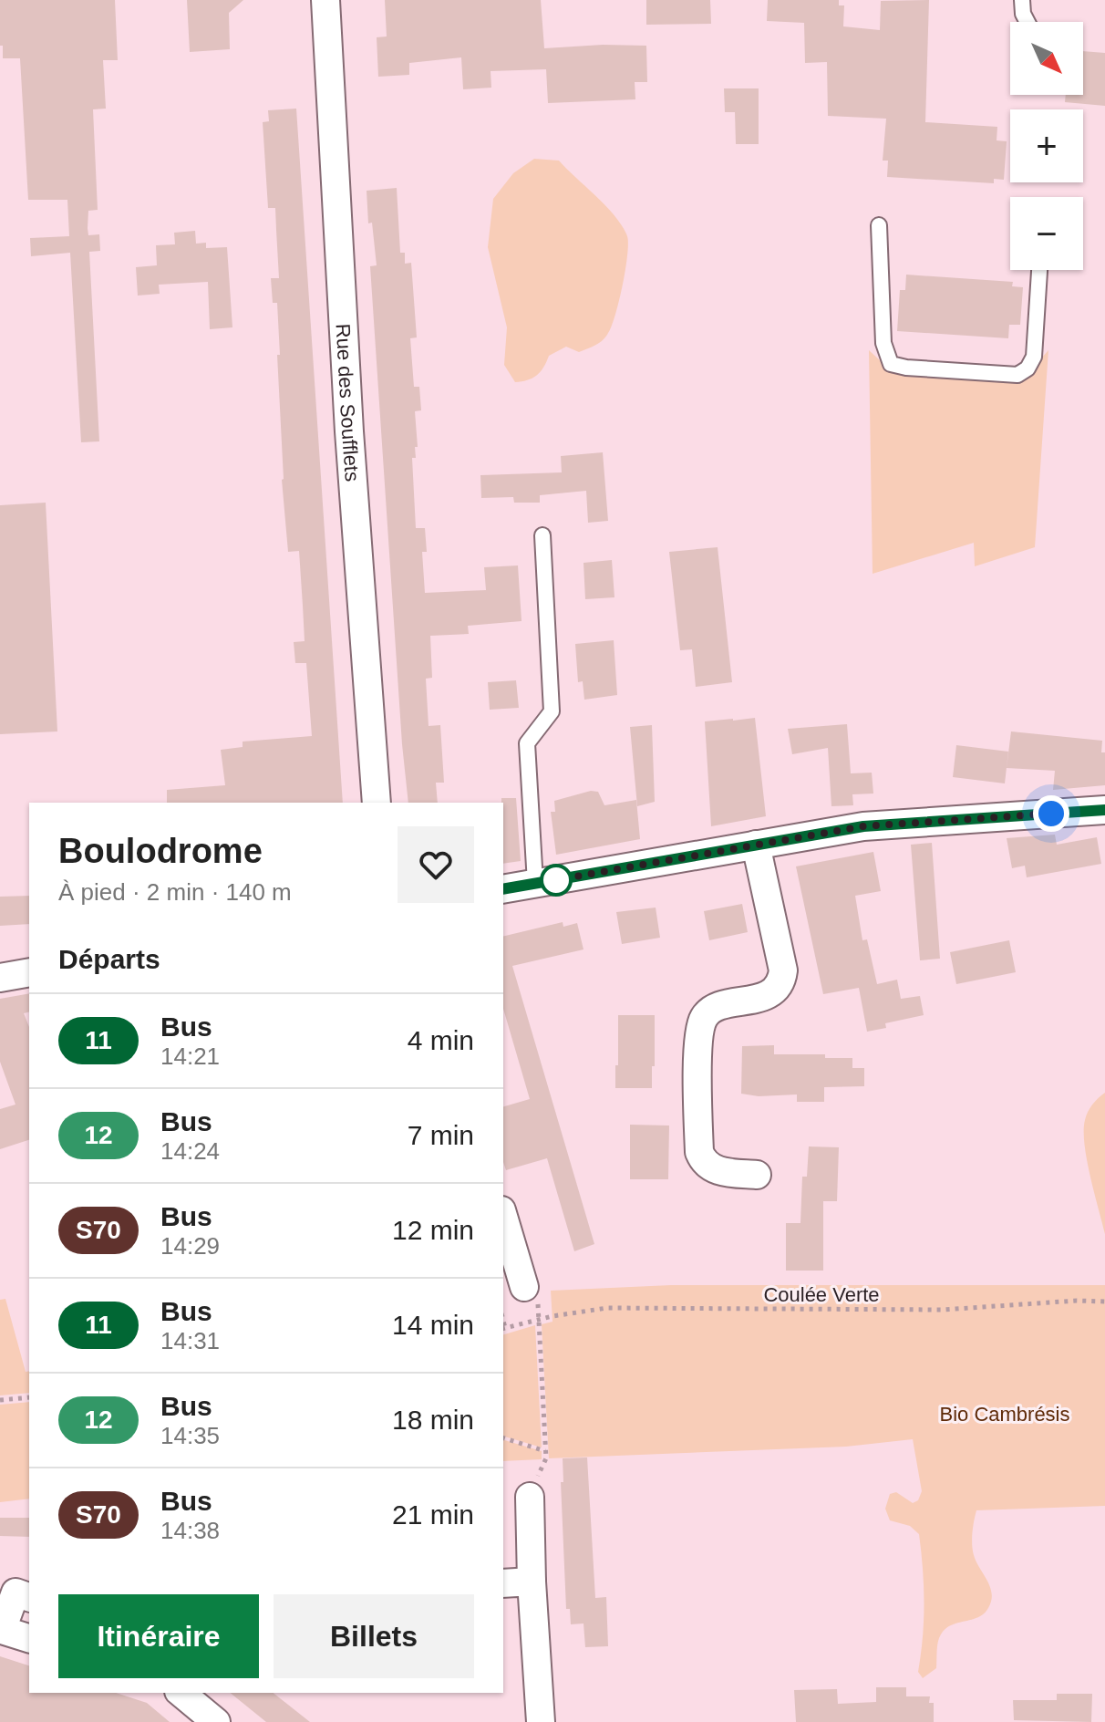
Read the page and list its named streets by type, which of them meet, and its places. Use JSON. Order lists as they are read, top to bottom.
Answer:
{
  "streets": {
    "street": ["Rue des Soufflets"],
    "path": ["Coulée Verte"]
  },
  "parks": ["Bio Cambrésis"],
  "lines": ["bus line 11"],
  "north": "bottom right",
  "page": {
    "map_buttons": ["+", "−"],
    "heading": [
      ["Boulodrome", "À pied · 2 min · 140 m"],
      "Départs"
    ],
    "list": [
      {
        "mark": "11",
        "name": "Bus",
        "note": "14:21",
        "value": "4 min"
      },
      {
        "mark": "12",
        "name": "Bus",
        "note": "14:24",
        "value": "7 min"
      },
      {
        "mark": "S70",
        "name": "Bus",
        "note": "14:29",
        "value": "12 min"
      },
      {
        "mark": "11",
        "name": "Bus",
        "note": "14:31",
        "value": "14 min"
      },
      {
        "mark": "12",
        "name": "Bus",
        "note": "14:35",
        "value": "18 min"
      },
      {
        "mark": "S70",
        "name": "Bus",
        "note": "14:38",
        "value": "21 min"
      }
    ],
    "buttons": ["Itinéraire", "Billets"]
  }
}
